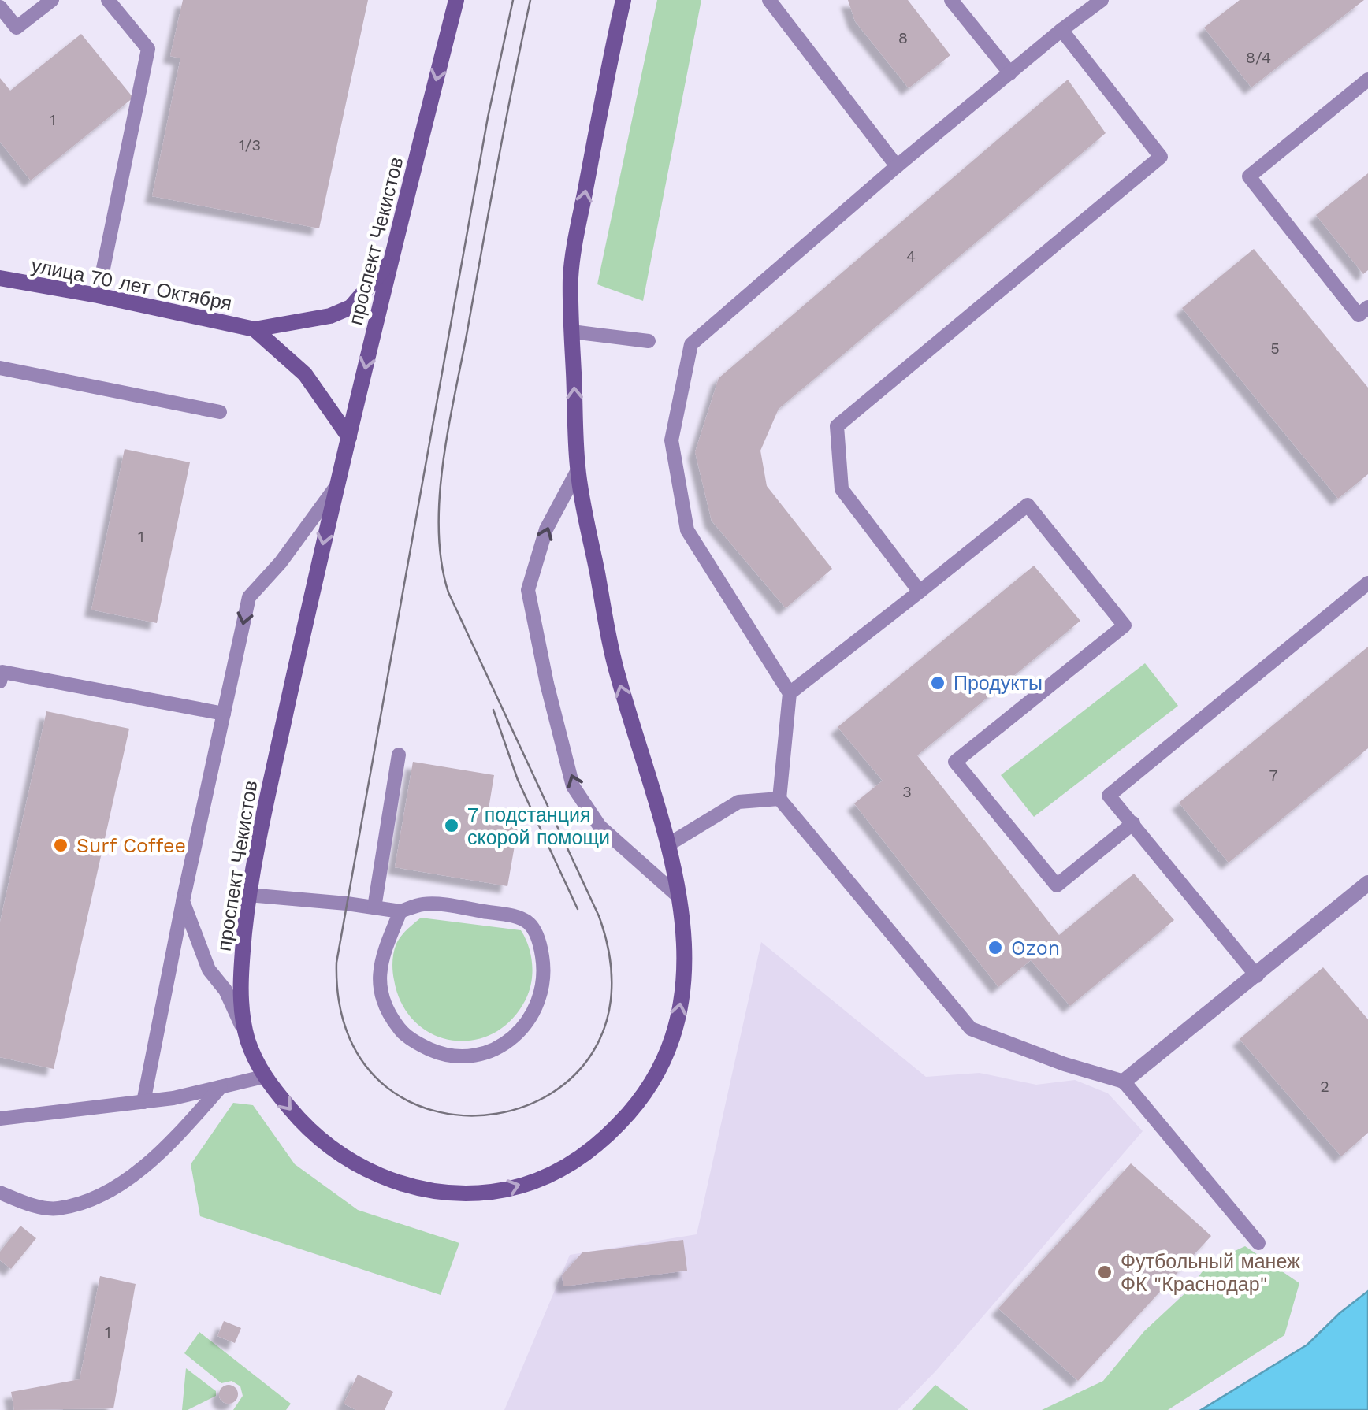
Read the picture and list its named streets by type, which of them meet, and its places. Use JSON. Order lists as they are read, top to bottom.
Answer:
{
  "streets": {
    "main road": ["проспект Чекистов", "улица 70 лет Октября"]
  },
  "crossings": [
    ["проспект Чекистов", "улица 70 лет Октября"]
  ],
  "places": [
    "Продукты",
    "7 подстанция скорой помощи",
    "Surf Coffee",
    "Ozon",
    "Футбольный манеж ФК \"Краснодар\""
  ],
  "house_numbers": [
    "8",
    "8/4",
    "1",
    "1/3",
    "4",
    "5",
    "1",
    "7",
    "3",
    "2",
    "1"
  ]
}
